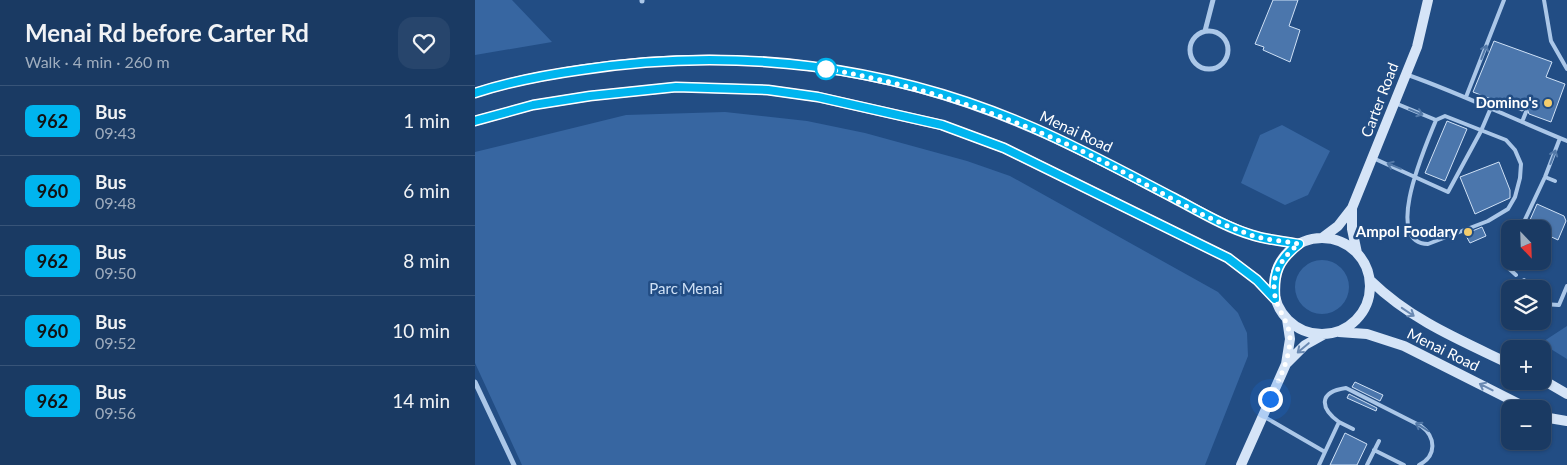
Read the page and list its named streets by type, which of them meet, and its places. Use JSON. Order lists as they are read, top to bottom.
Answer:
{
  "streets": {
    "main road": ["Carter Road", "Menai Road"]
  },
  "crossings": [
    ["Carter Road", "Menai Road"]
  ],
  "parks": ["Parc Menai"],
  "places": ["Domino's", "Ampol Foodary"],
  "lines": ["bus line 962"],
  "north": "bottom right",
  "page": {
    "heading": ["Menai Rd before Carter Rd", "Walk · 4 min · 260 m"],
    "list": [
      {
        "mark": "962",
        "name": "Bus",
        "note": "09:43",
        "value": "1 min"
      },
      {
        "mark": "960",
        "name": "Bus",
        "note": "09:48",
        "value": "6 min"
      },
      {
        "mark": "962",
        "name": "Bus",
        "note": "09:50",
        "value": "8 min"
      },
      {
        "mark": "960",
        "name": "Bus",
        "note": "09:52",
        "value": "10 min"
      },
      {
        "mark": "962",
        "name": "Bus",
        "note": "09:56",
        "value": "14 min"
      }
    ],
    "map_buttons": ["+", "−"]
  }
}
